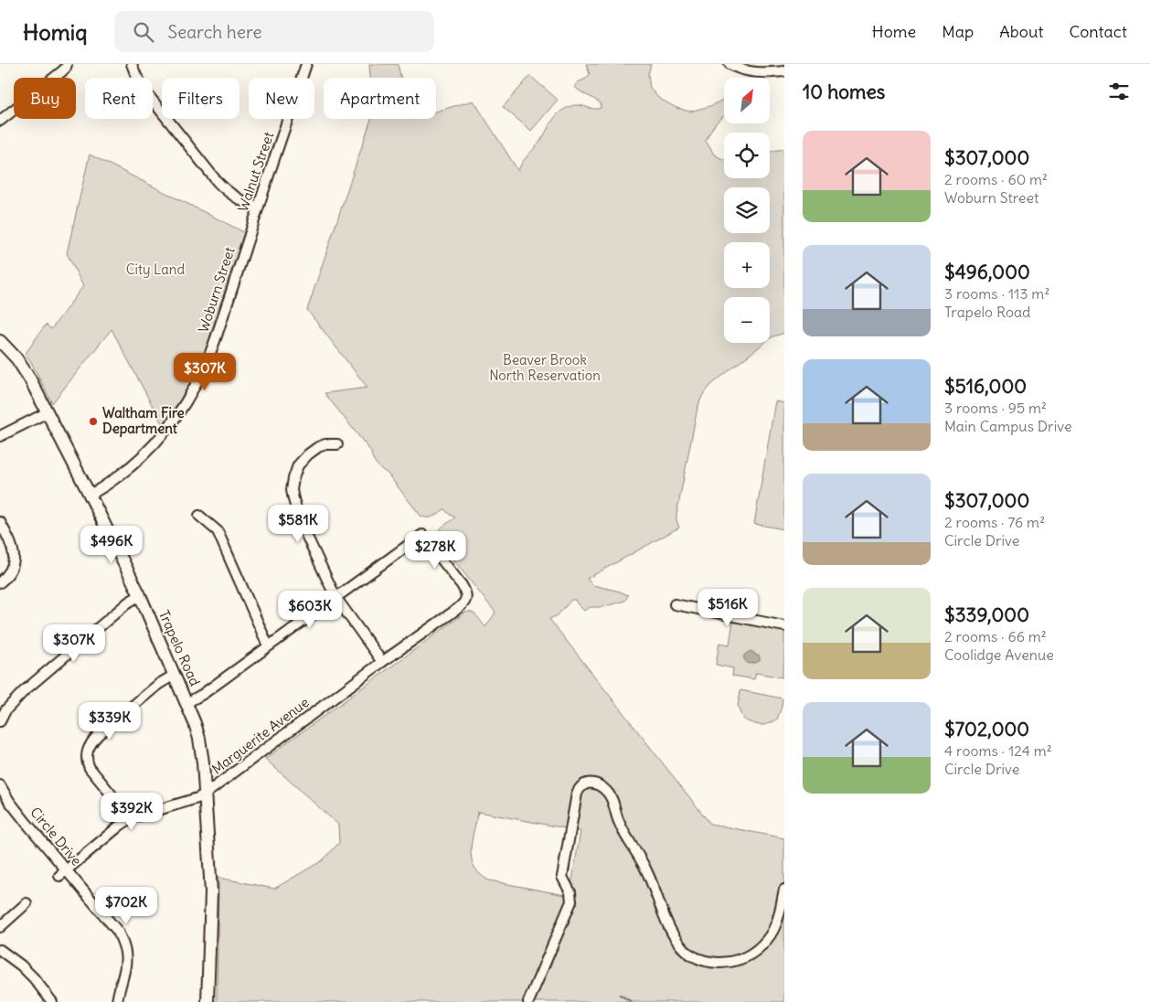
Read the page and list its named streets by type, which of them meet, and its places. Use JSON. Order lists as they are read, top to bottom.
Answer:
{
  "streets": {
    "main road": ["Trapelo Road"],
    "street": [
      "Walnut Street",
      "Woburn Street",
      "Marguerite Avenue",
      "Circle Drive"
    ]
  },
  "crossings": [
    ["Walnut Street", "Woburn Street"],
    ["Woburn Street", "Trapelo Road"],
    ["Trapelo Road", "Marguerite Avenue"],
    ["Marguerite Avenue", "Circle Drive"]
  ],
  "parks": ["City Land", "Beaver Brook North Reservation"],
  "places": ["Waltham Fire Department"],
  "north": "top right",
  "page": {
    "header": "Homiq",
    "search": "Search here",
    "nav": [
      "Home",
      "Map",
      "About",
      "Contact"
    ],
    "heading": "10 homes",
    "map_buttons": ["+", "−"],
    "chip": [
      "Buy",
      "Rent",
      "Filters",
      "New",
      "Apartment"
    ],
    "list": [
      {
        "name": "$307,000",
        "note": "2 rooms · 60 m² · Woburn Street"
      },
      {
        "name": "$496,000",
        "note": "3 rooms · 113 m² · Trapelo Road"
      },
      {
        "name": "$516,000",
        "note": "3 rooms · 95 m² · Main Campus Drive"
      },
      {
        "name": "$307,000",
        "note": "2 rooms · 76 m² · Circle Drive"
      },
      {
        "name": "$339,000",
        "note": "2 rooms · 66 m² · Coolidge Avenue"
      },
      {
        "name": "$702,000",
        "note": "4 rooms · 124 m² · Circle Drive"
      }
    ],
    "price": [
      "$307K",
      "$581K",
      "$496K",
      "$278K",
      "$516K",
      "$603K",
      "$307K",
      "$339K",
      "$392K",
      "$702K"
    ]
  }
}
